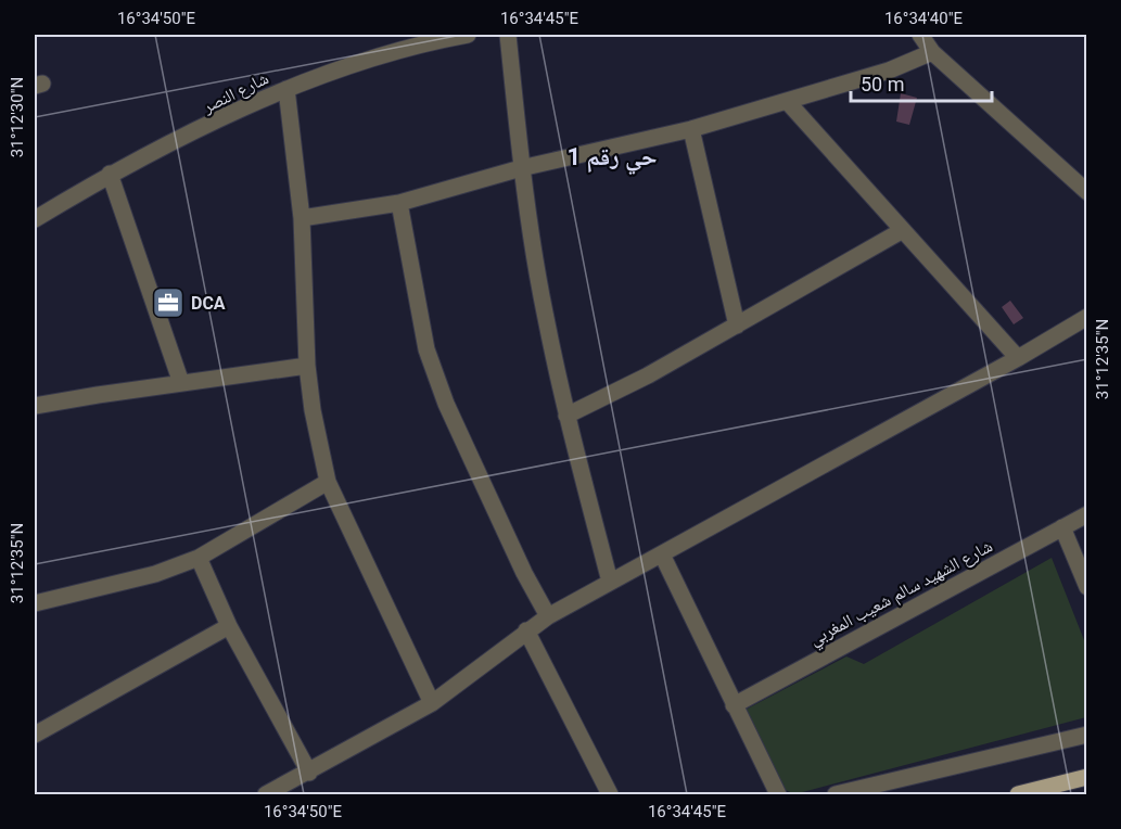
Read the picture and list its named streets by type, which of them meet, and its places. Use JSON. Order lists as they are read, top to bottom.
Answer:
{
  "streets": {
    "street": ["شارع النصر", "شارع الشهيد سالم شعيب المغربي"]
  },
  "districts": ["حي رقم 1"],
  "places": {
    "office": ["DCA"]
  },
  "scale_bar": "50 m",
  "coordinates": [
    "16°34'50\"E",
    "16°34'45\"E",
    "16°34'40\"E",
    "31°12'30\"N",
    "31°12'35\"N"
  ]
}
